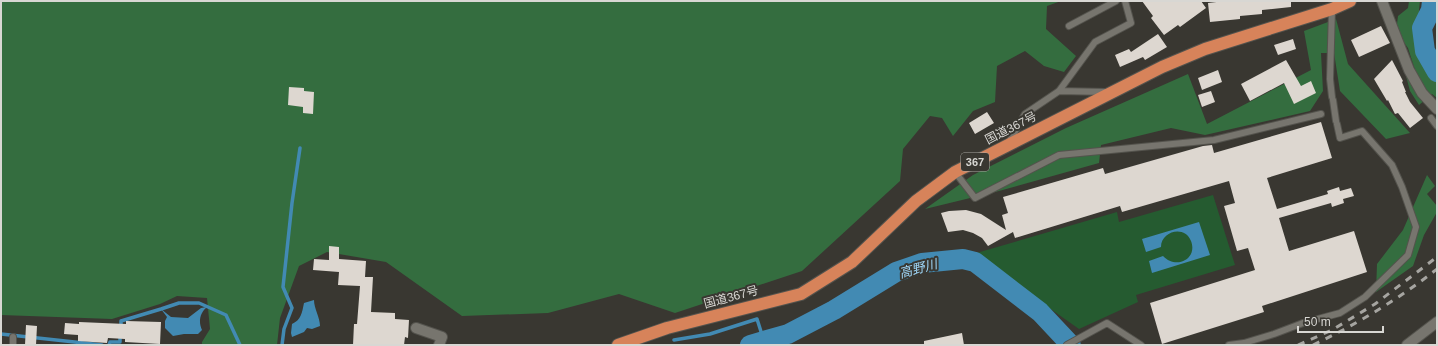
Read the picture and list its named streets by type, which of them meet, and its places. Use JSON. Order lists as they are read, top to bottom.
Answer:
{
  "streets": {
    "highway": ["国道367号", "367"]
  },
  "water": ["高野川"],
  "scale_bar": "50 m"
}
